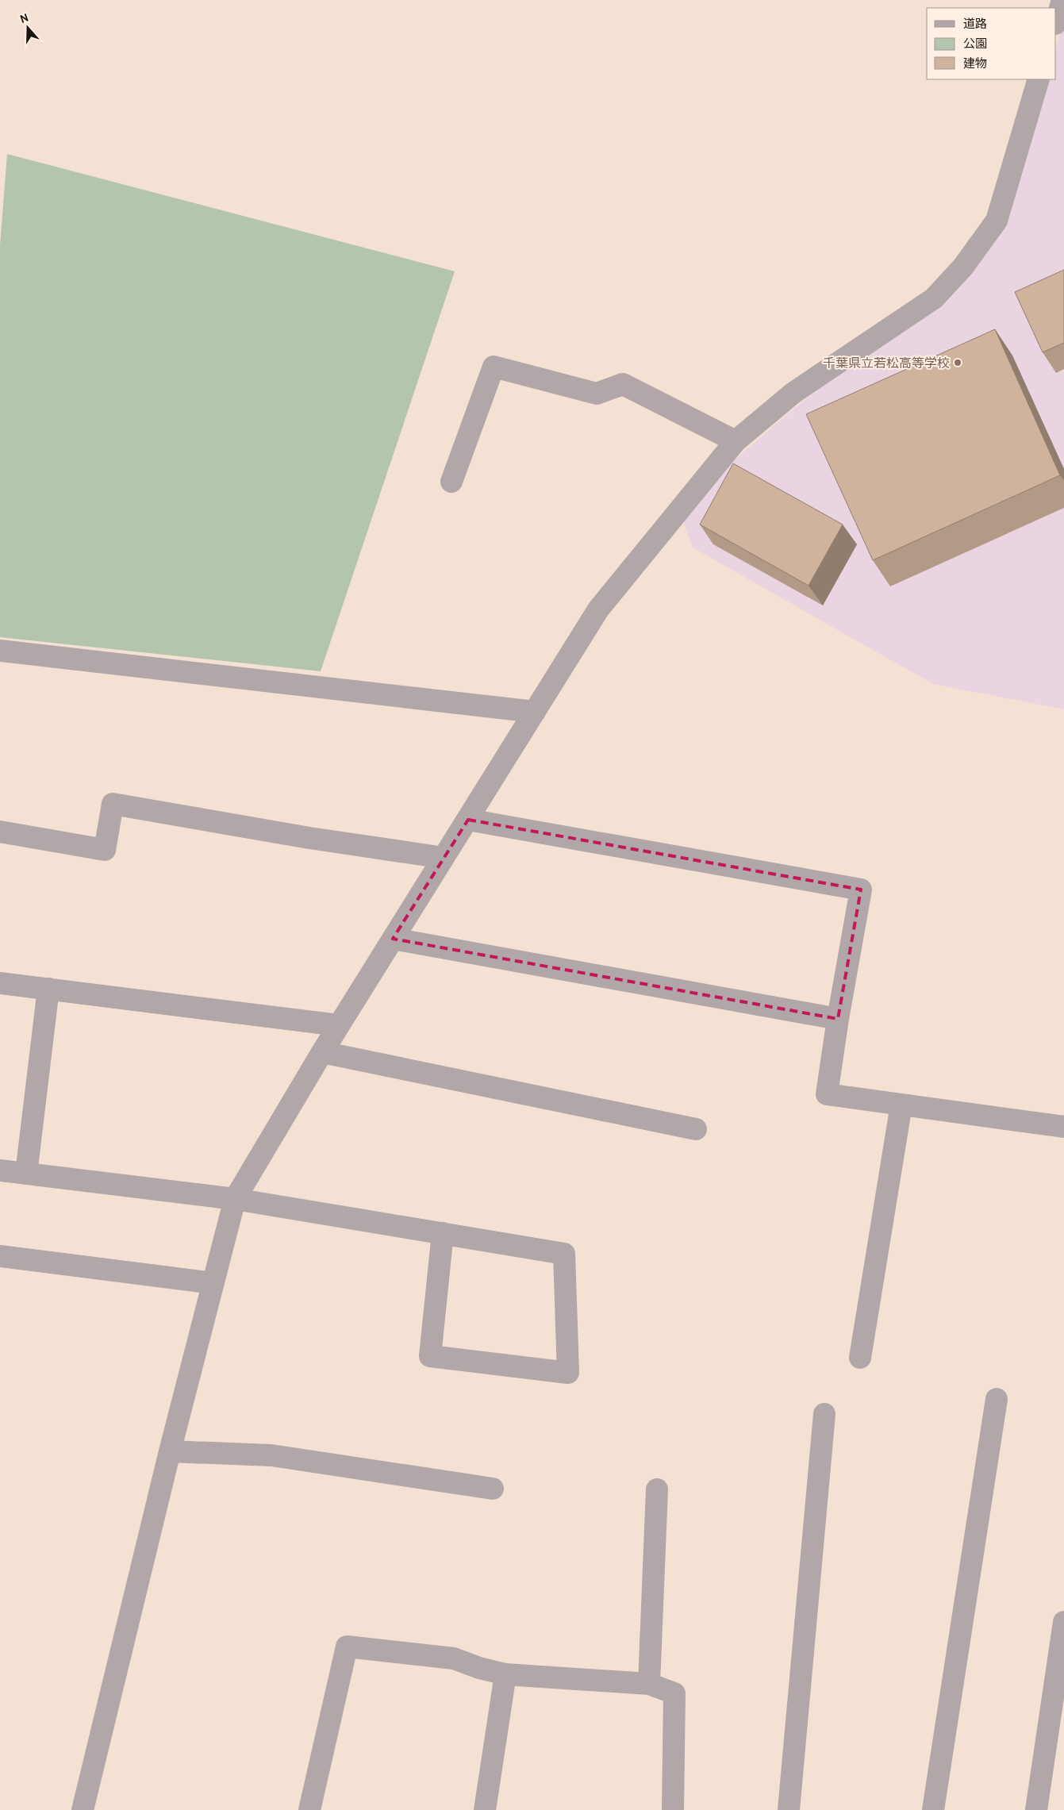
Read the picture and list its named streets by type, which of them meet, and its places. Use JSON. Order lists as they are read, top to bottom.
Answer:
{
  "places": ["千葉県立若松高等学校"],
  "legend": ["道路", "公園", "建物"],
  "north": "top"
}
